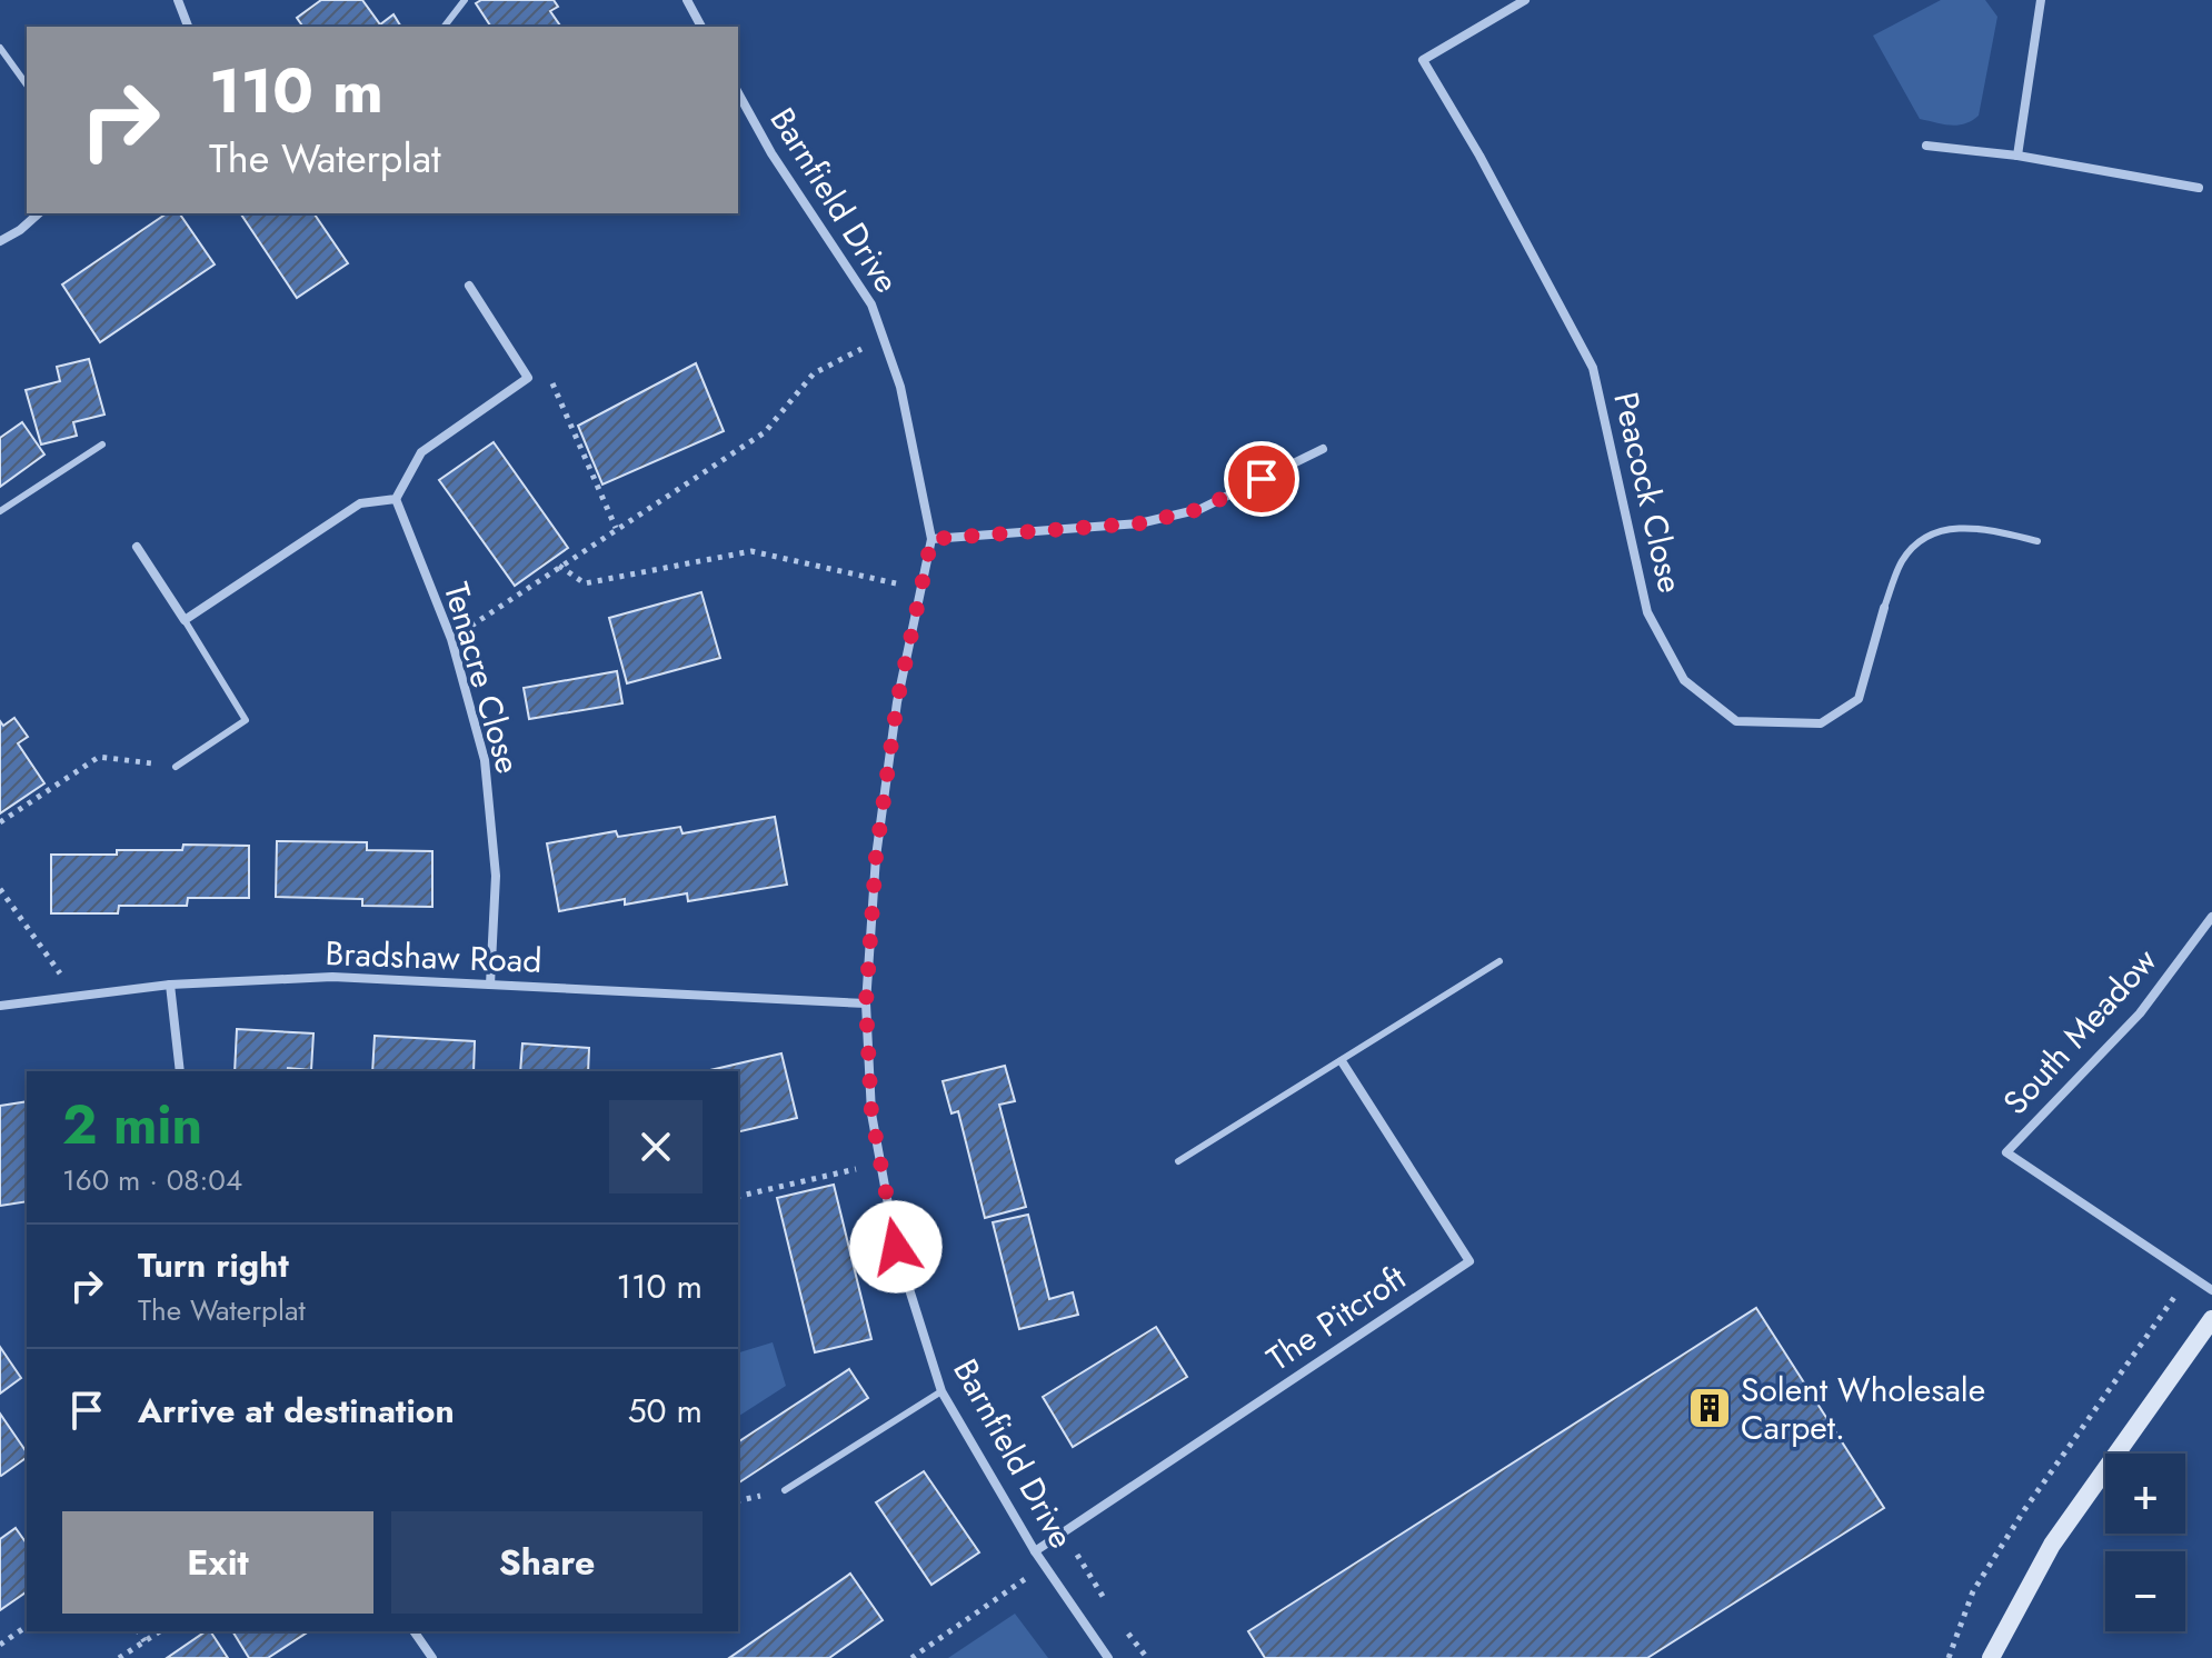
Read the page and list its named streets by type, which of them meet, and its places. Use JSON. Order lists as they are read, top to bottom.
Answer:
{
  "streets": {
    "street": [
      "Barnfield Drive",
      "Peacock Close",
      "Tenacre Close",
      "Bradshaw Road",
      "South Meadow",
      "The Pitcroft"
    ]
  },
  "crossings": [
    ["Barnfield Drive", "Bradshaw Road"],
    ["Barnfield Drive", "The Pitcroft"],
    ["Tenacre Close", "Bradshaw Road"]
  ],
  "places": {
    "building": ["Solent Wholesale Carpet."]
  },
  "page": {
    "turn": ["110 m", "The Waterplat"],
    "heading": ["2 min", "160 m · 08:04"],
    "list": [
      {
        "name": "Turn right",
        "note": "The Waterplat",
        "value": "110 m"
      },
      {
        "name": "Arrive at destination",
        "value": "50 m"
      }
    ],
    "map_buttons": ["+", "−"],
    "buttons": ["Exit", "Share"]
  }
}
